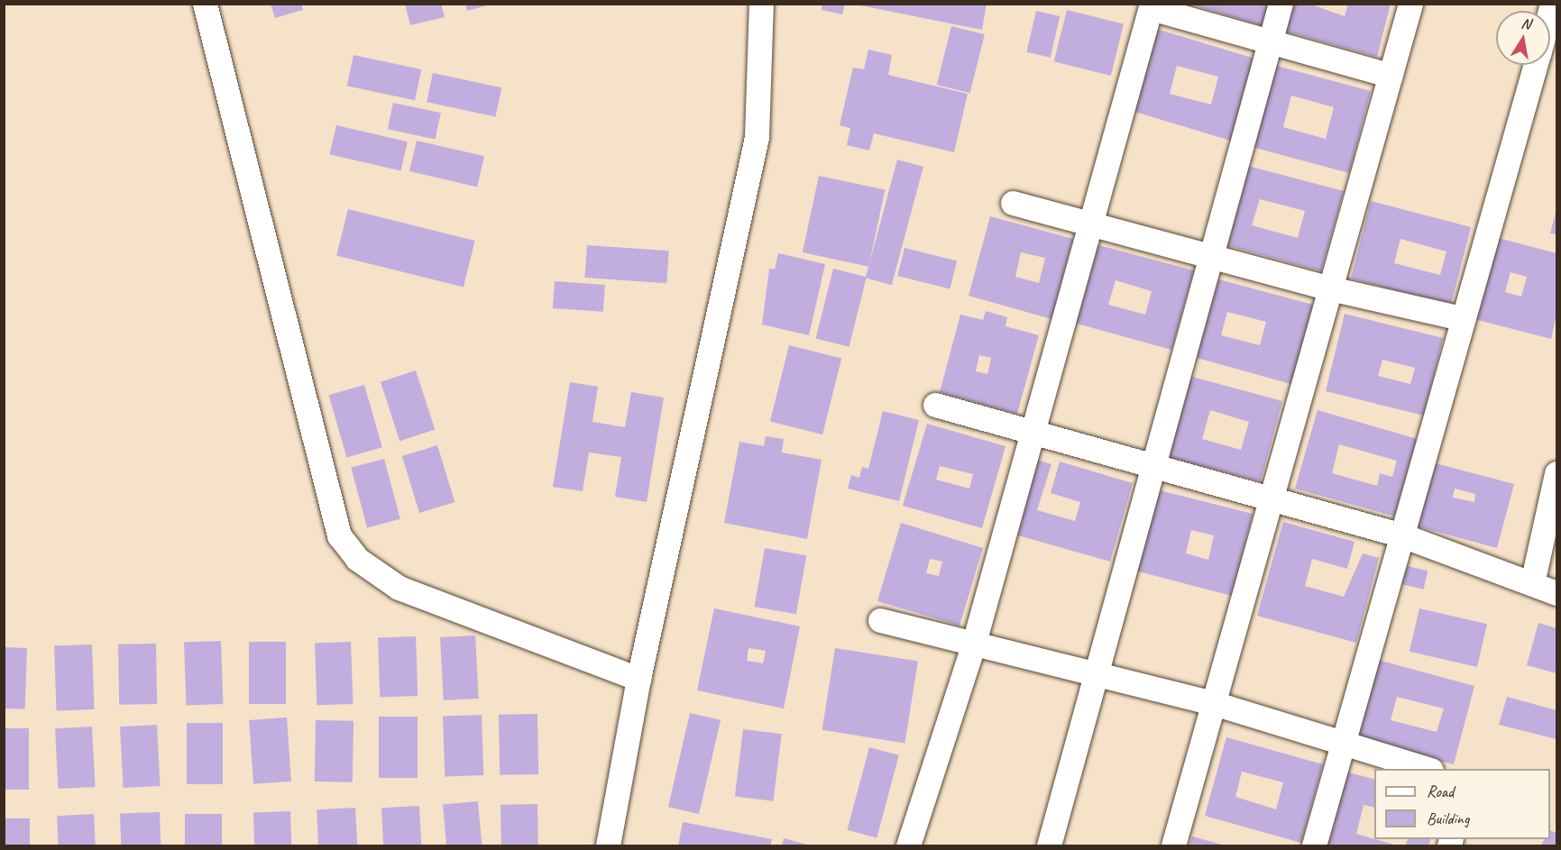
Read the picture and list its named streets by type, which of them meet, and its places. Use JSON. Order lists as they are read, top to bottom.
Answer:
{
  "legend": ["Road", "Building"],
  "north": "top"
}
